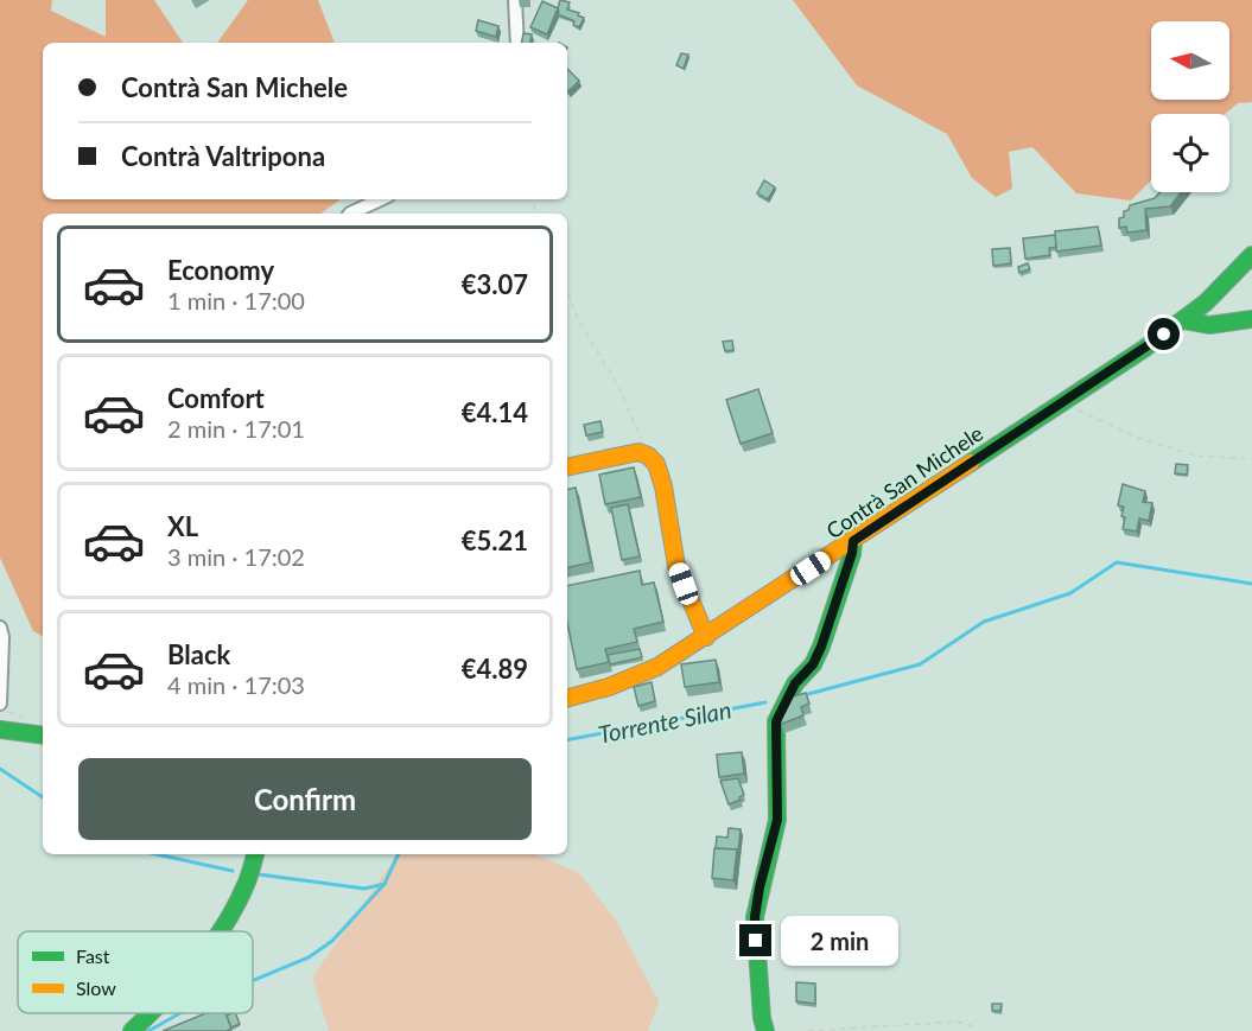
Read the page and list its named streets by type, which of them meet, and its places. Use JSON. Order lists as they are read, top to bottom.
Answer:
{
  "streets": {
    "street": ["Contrà San Michele"]
  },
  "water": ["Torrente Silan"],
  "legend": ["Fast", "Slow"],
  "north": "left",
  "page": {
    "banner": ["Contrà San Michele", "Contrà Valtripona"],
    "list": [
      {
        "name": "Economy",
        "note": "1 min · 17:00",
        "value": "€3.07"
      },
      {
        "name": "Comfort",
        "note": "2 min · 17:01",
        "value": "€4.14"
      },
      {
        "name": "XL",
        "note": "3 min · 17:02",
        "value": "€5.21"
      },
      {
        "name": "Black",
        "note": "4 min · 17:03",
        "value": "€4.89"
      }
    ],
    "buttons": "Confirm",
    "bubble": "2 min"
  }
}
